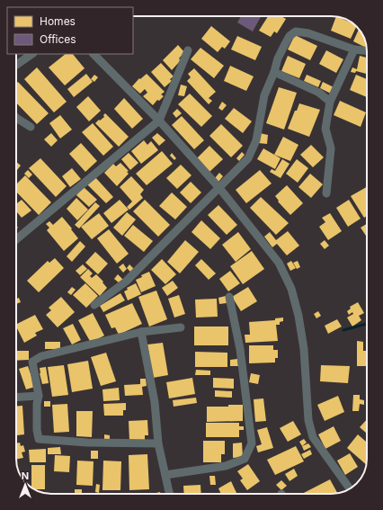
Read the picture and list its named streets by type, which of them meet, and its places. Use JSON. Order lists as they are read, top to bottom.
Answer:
{
  "legend": ["Homes", "Offices"],
  "north": "top"
}
